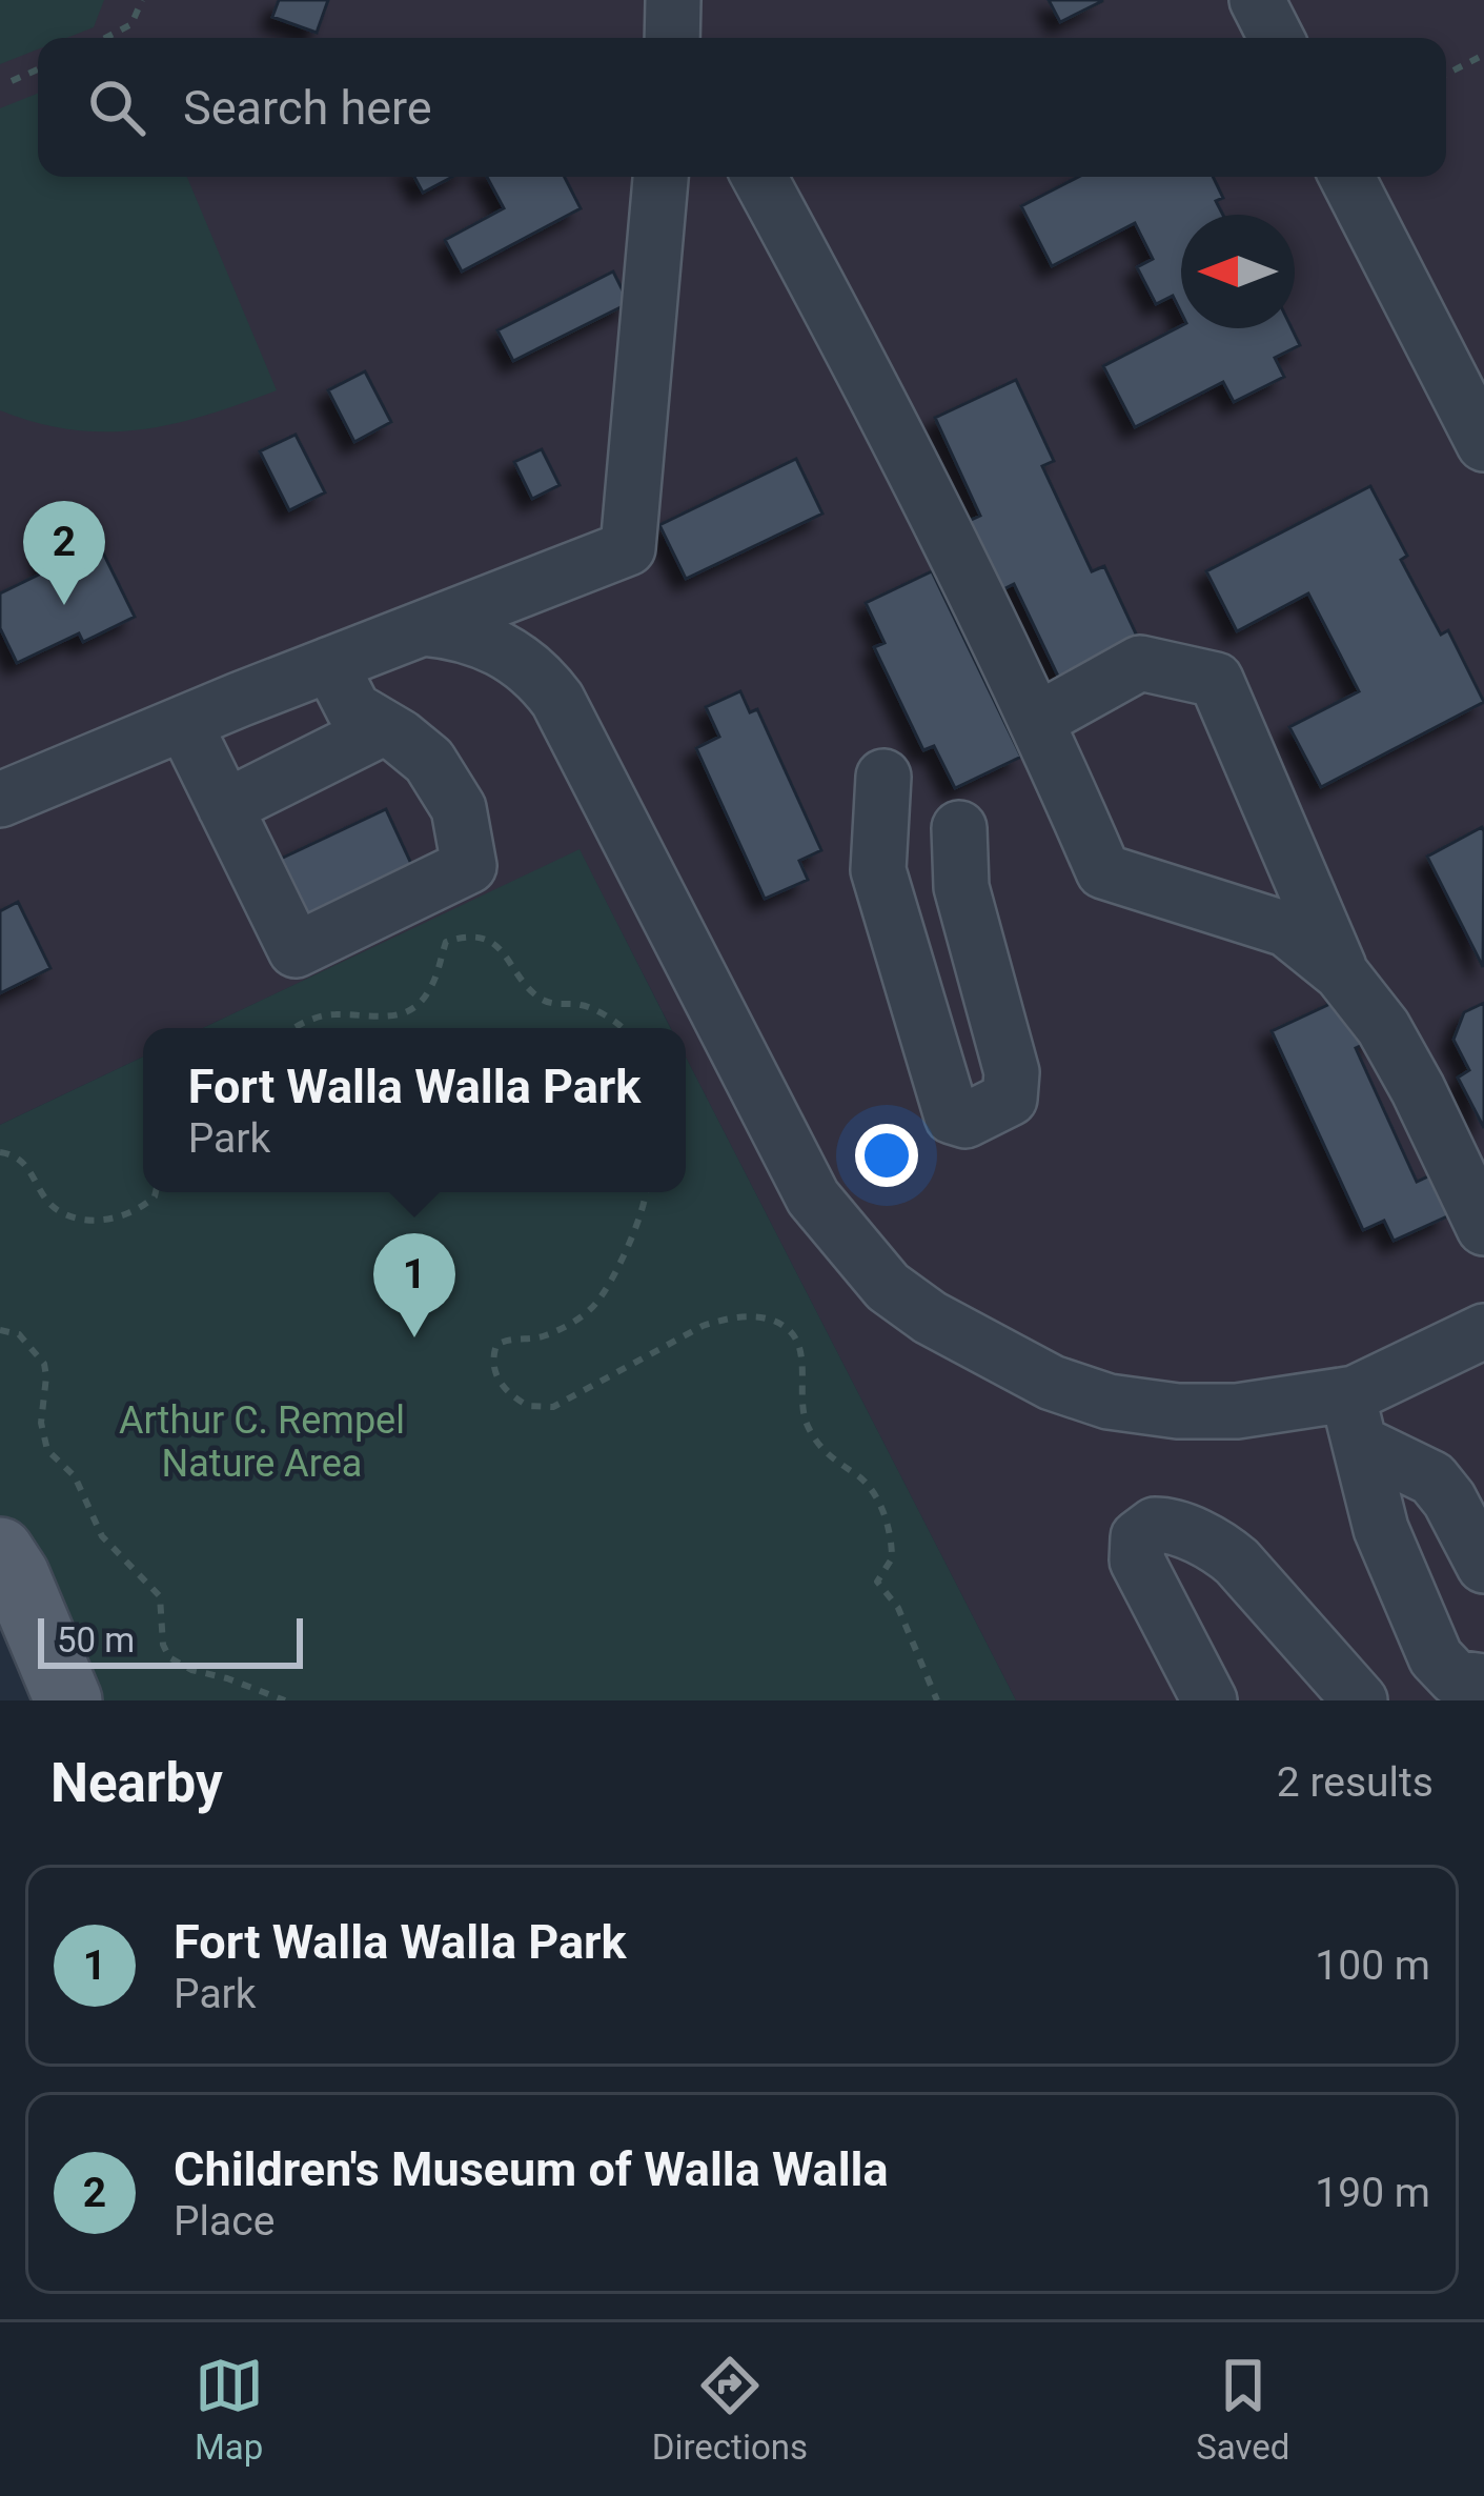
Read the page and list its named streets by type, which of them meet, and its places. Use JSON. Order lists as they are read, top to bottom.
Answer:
{
  "parks": ["Arthur C. Rempel Nature Area"],
  "scale_bar": "50 m",
  "north": "left",
  "page": {
    "search": "Search here",
    "pins": ["2", "1"],
    "popup": ["Fort Walla Walla Park", "Park"],
    "scale": "50 m",
    "heading": ["Nearby", "2 results"],
    "list": [
      {
        "mark": "1",
        "name": "Fort Walla Walla Park",
        "note": "Park",
        "value": "100 m"
      },
      {
        "mark": "2",
        "name": "Children's Museum of Walla Walla",
        "note": "Place",
        "value": "190 m"
      }
    ],
    "nav": ["Map", "Directions", "Saved"]
  }
}
